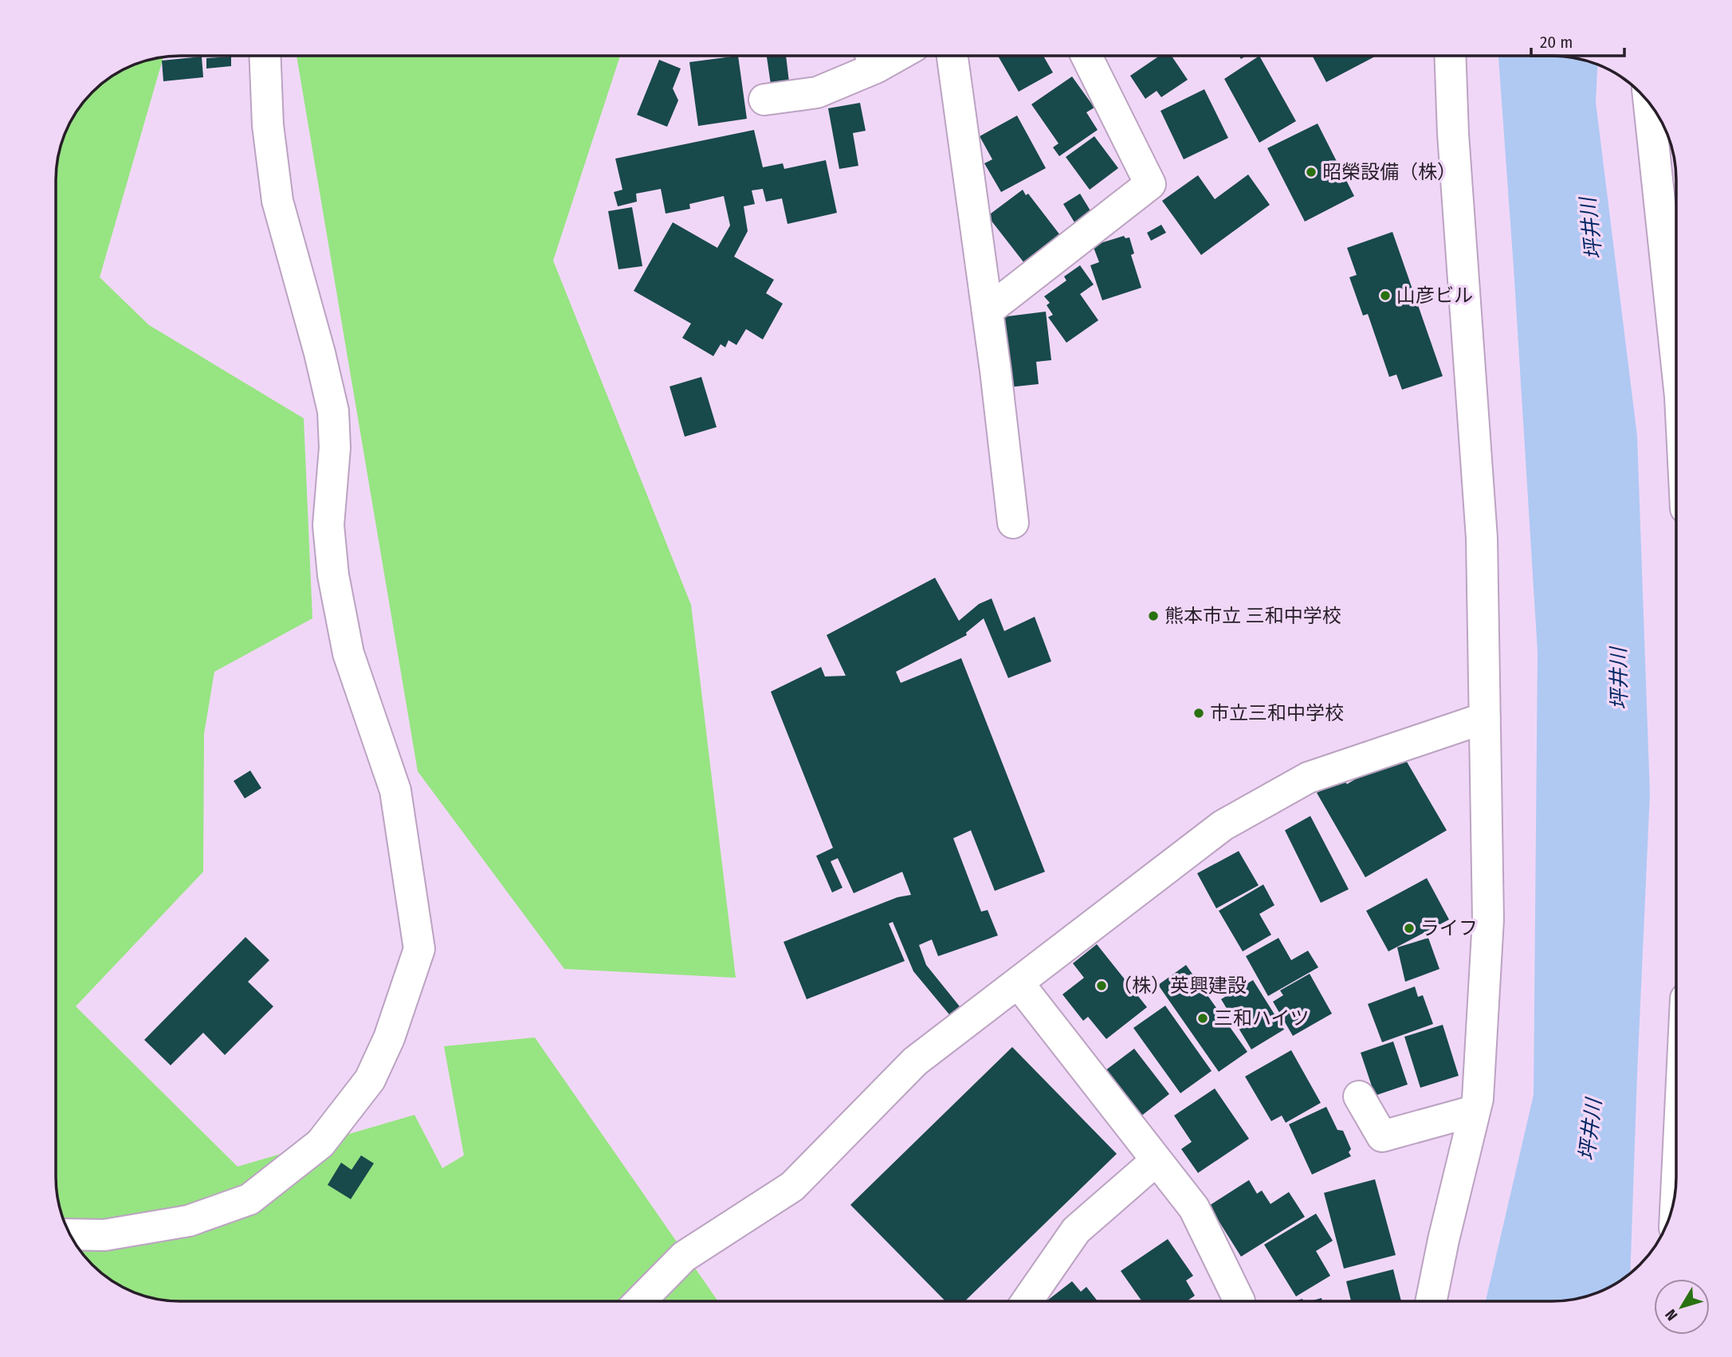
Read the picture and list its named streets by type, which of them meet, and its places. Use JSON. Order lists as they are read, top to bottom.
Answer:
{
  "water": ["坪井川"],
  "places": [
    "昭榮設備（株）",
    "山彦ビル",
    "熊本市立 三和中学校",
    "市立三和中学校",
    "ライフ",
    "（株）英興建設",
    "三和ハイツ"
  ],
  "scale_bar": "20 m",
  "north": "bottom left"
}
